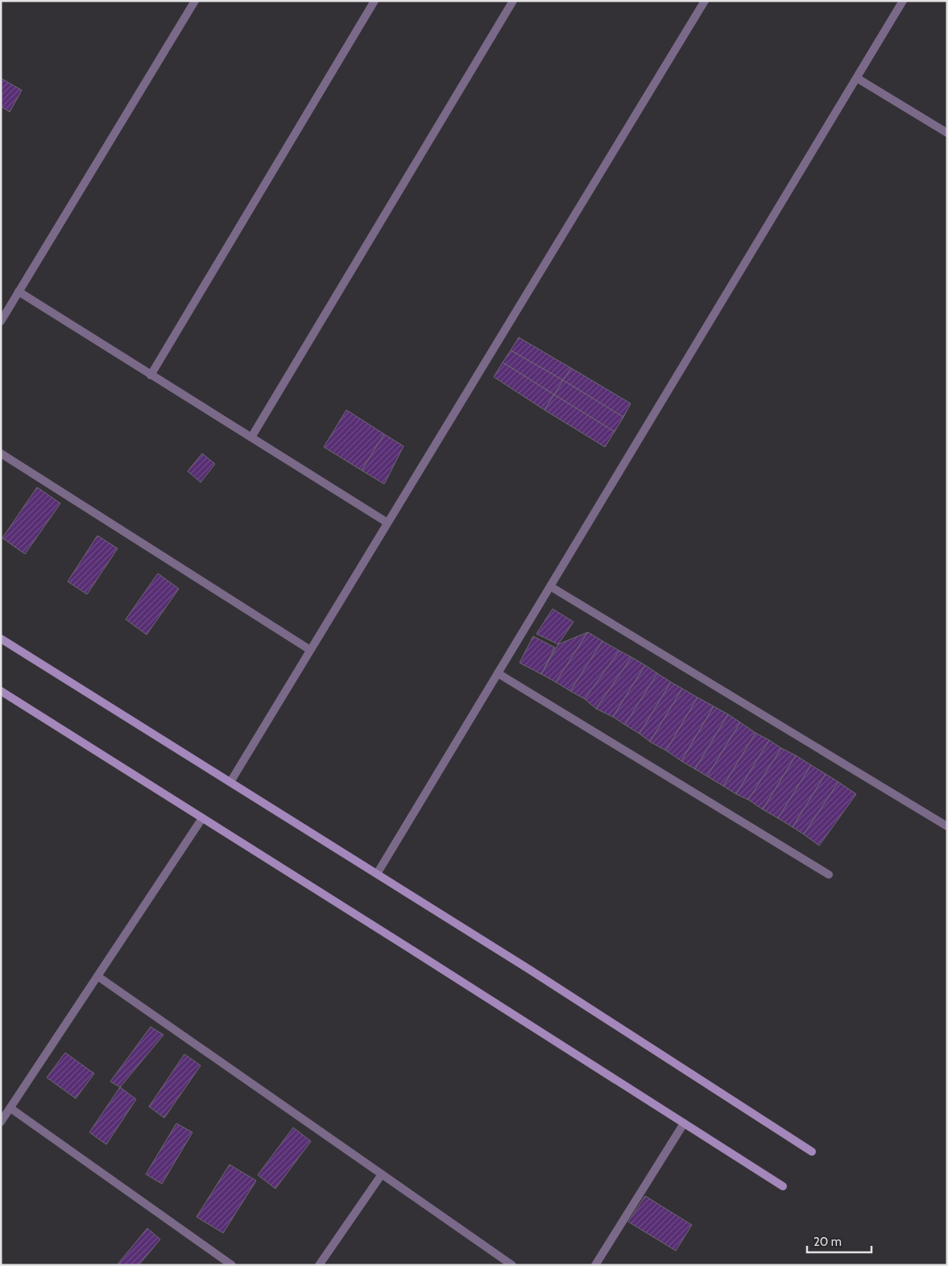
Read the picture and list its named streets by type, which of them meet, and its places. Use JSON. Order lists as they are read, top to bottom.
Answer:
{
  "scale_bar": "20 m"
}
